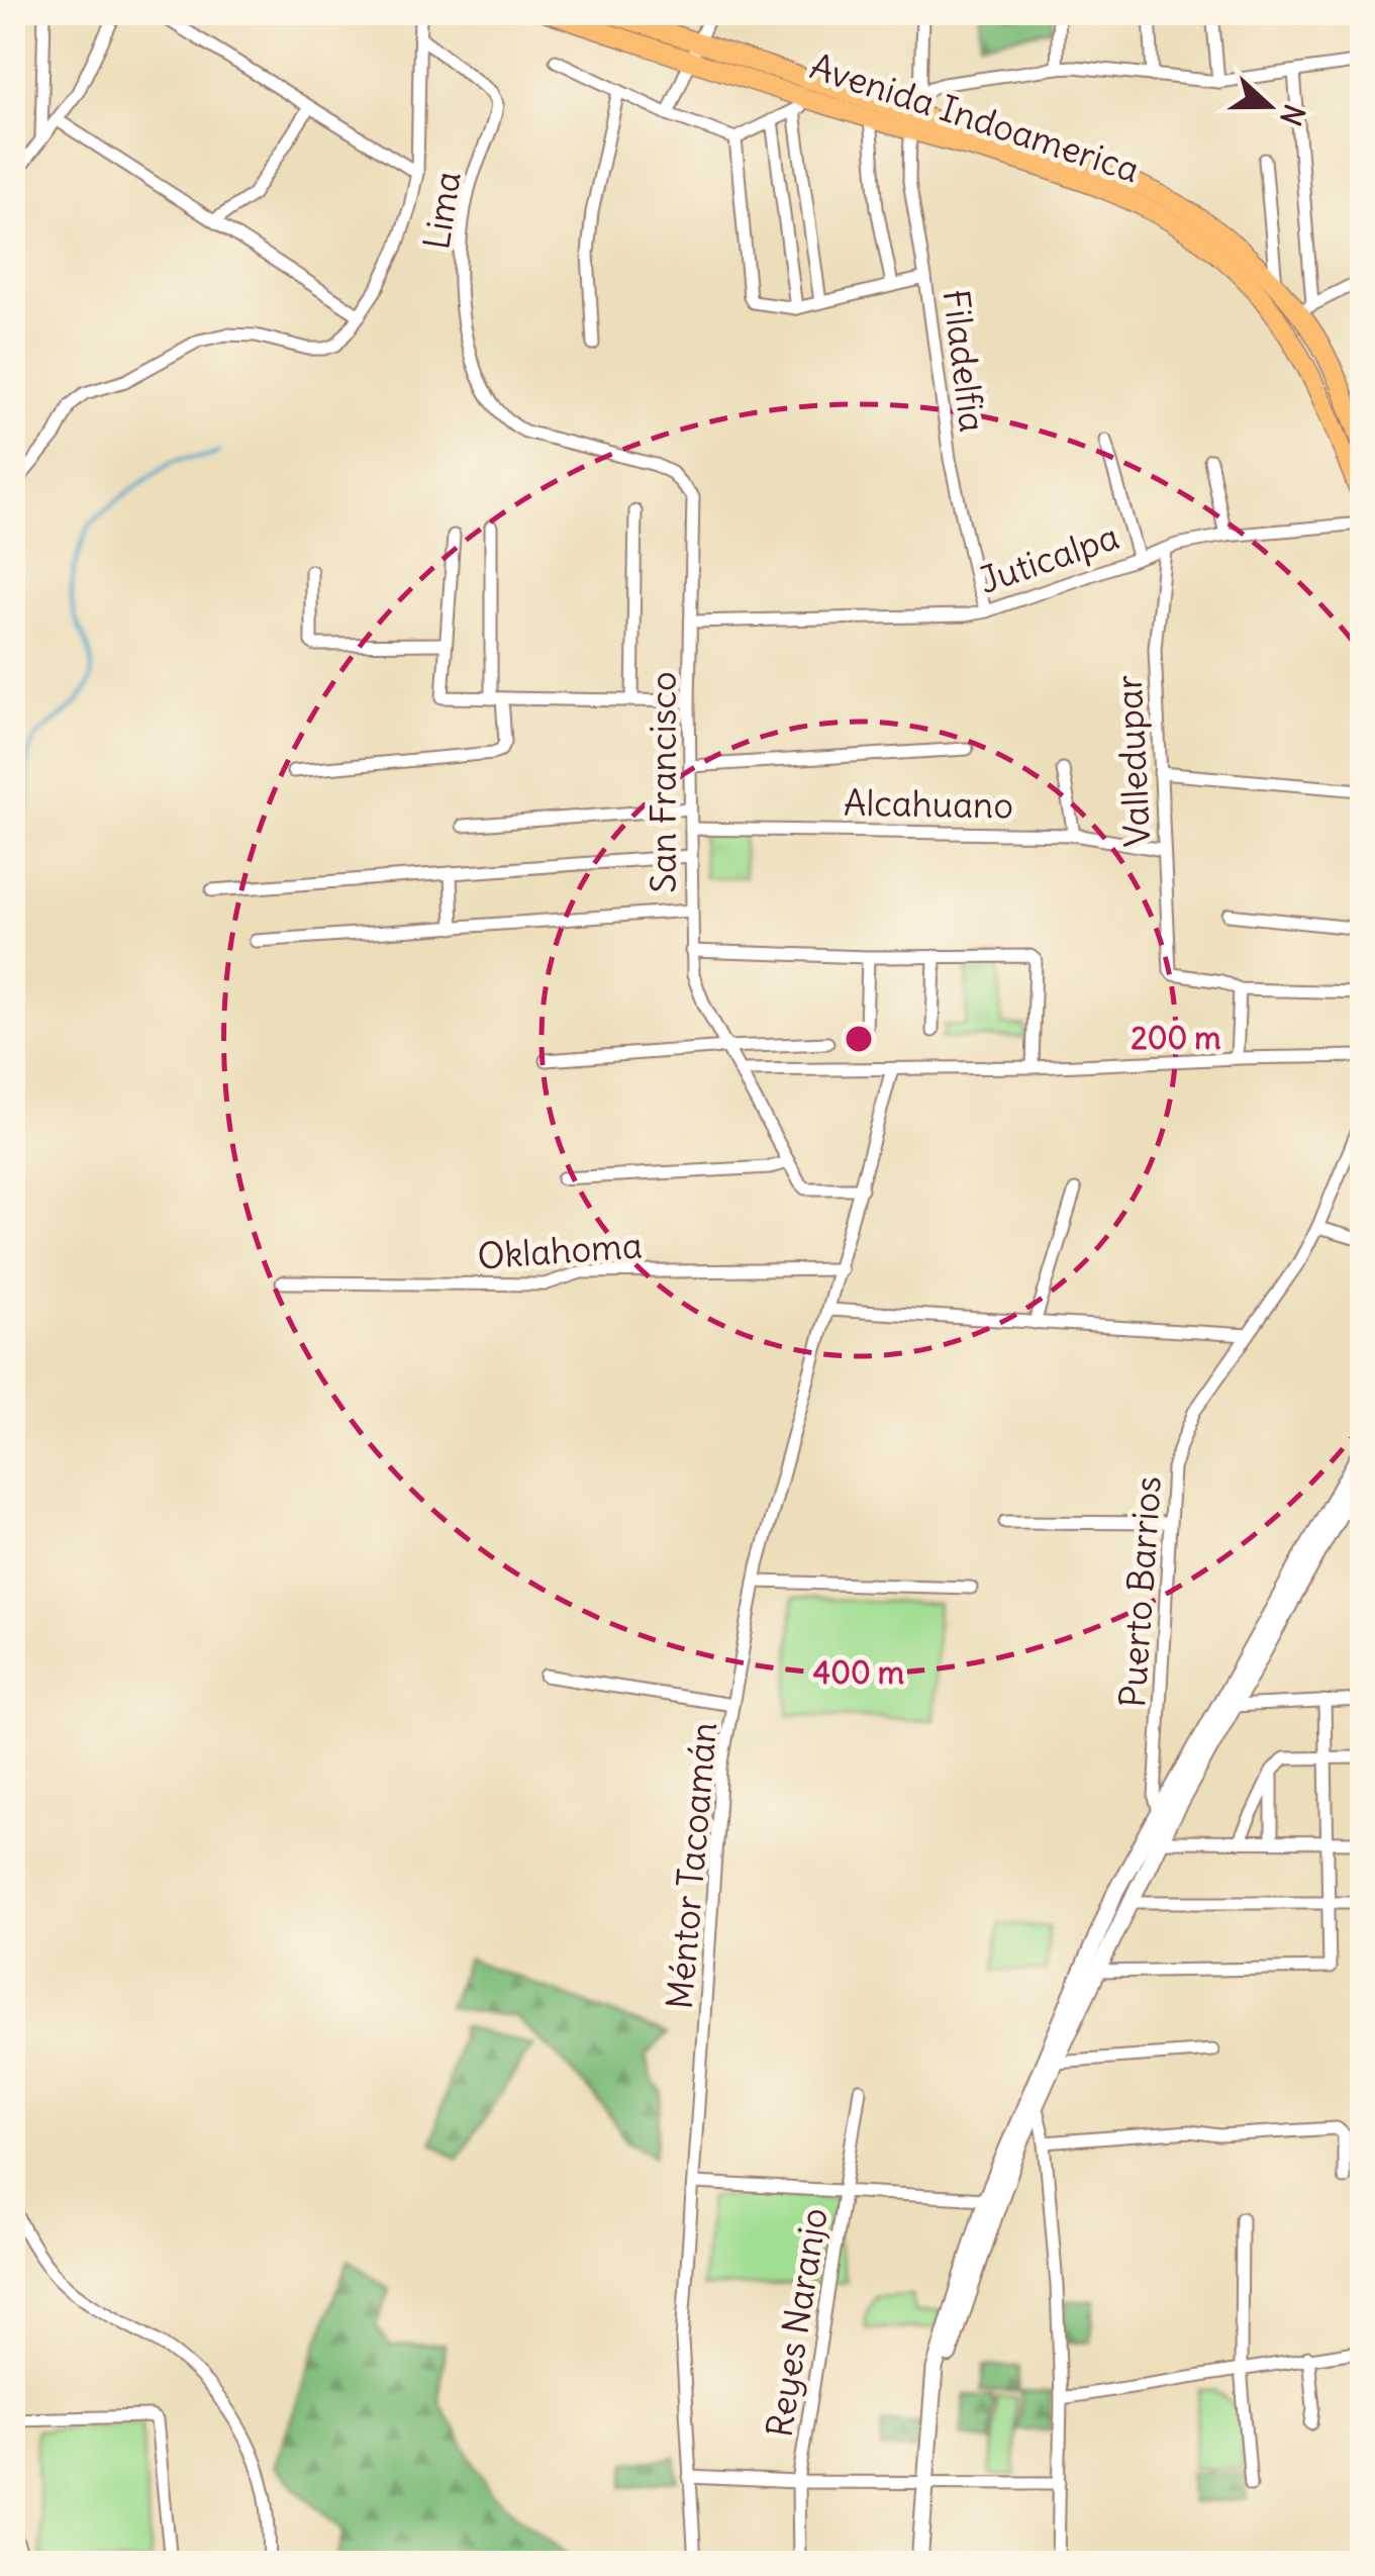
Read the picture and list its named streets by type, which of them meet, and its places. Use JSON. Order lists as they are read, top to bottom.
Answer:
{
  "streets": {
    "main road": ["Avenida Indoamerica"],
    "street": [
      "Lima",
      "Filadelfia",
      "Juticalpa",
      "Valledupar",
      "San Francisco",
      "Alcahuano",
      "Oklahoma",
      "Puerto Barrios",
      "Méntor Tacoamán",
      "Reyes Naranjo"
    ]
  },
  "crossings": [
    ["Avenida Indoamerica", "Filadelfia"],
    ["Lima", "San Francisco"],
    ["Filadelfia", "Juticalpa"],
    ["Juticalpa", "Valledupar"],
    ["Juticalpa", "San Francisco"],
    ["Valledupar", "Alcahuano"],
    ["San Francisco", "Alcahuano"],
    ["San Francisco", "Méntor Tacoamán"],
    ["Oklahoma", "Méntor Tacoamán"]
  ],
  "north": "right",
  "rings": ["200 m", "400 m"]
}
